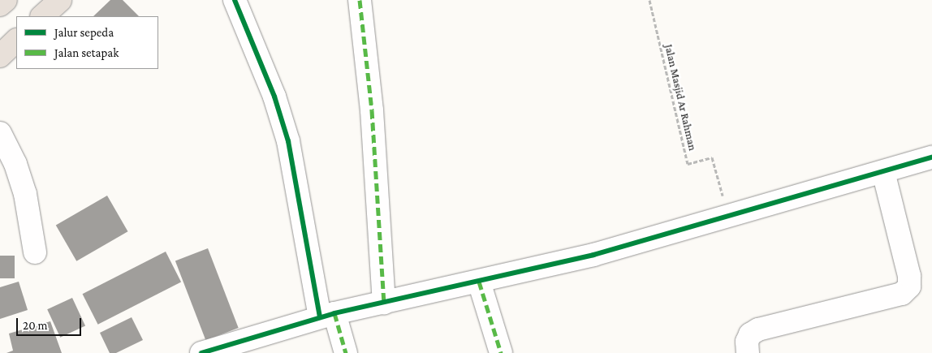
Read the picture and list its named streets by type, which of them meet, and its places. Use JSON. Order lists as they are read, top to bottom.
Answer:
{
  "streets": {
    "path": ["Jalan Masjid Ar Rahman"]
  },
  "legend": ["Jalur sepeda", "Jalan setapak"],
  "scale_bar": "20 m"
}
